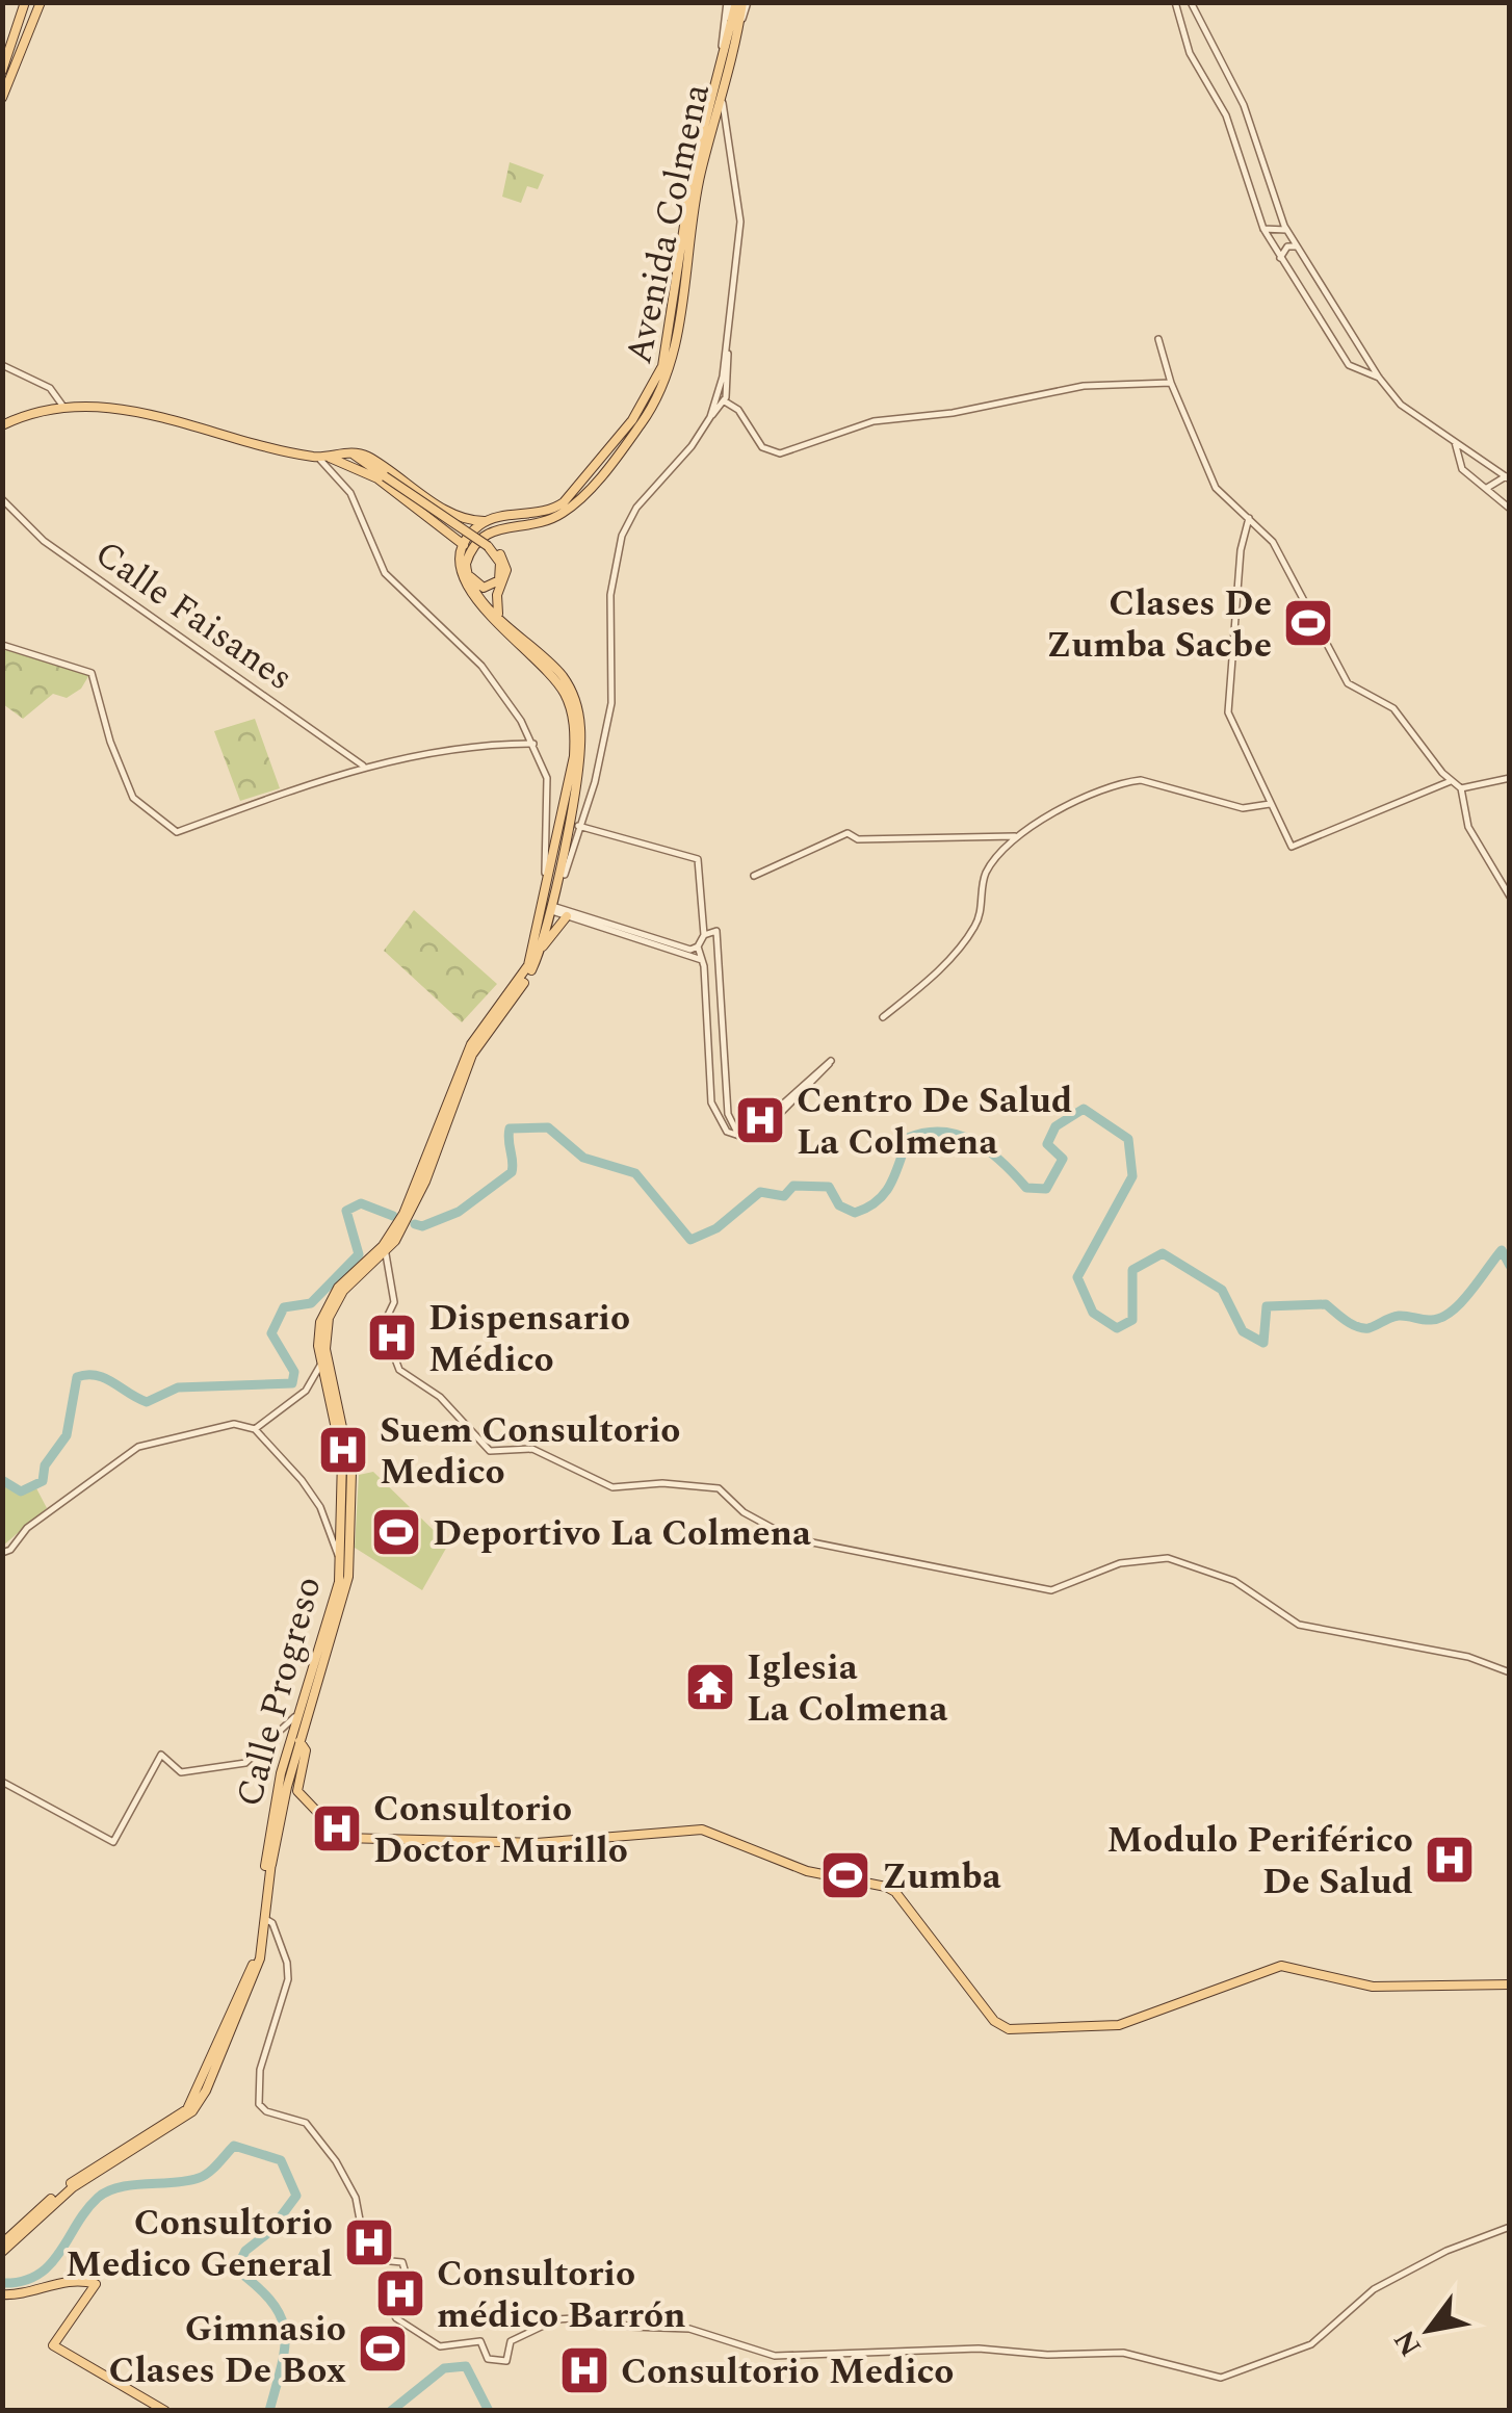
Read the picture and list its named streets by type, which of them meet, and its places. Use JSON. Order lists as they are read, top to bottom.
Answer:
{
  "streets": {
    "main road": ["Avenida Colmena", "Calle Progreso"],
    "street": ["Calle Faisanes"]
  },
  "places": {
    "sports": [
      "Clases De Zumba Sacbe",
      "Deportivo La Colmena",
      "Zumba",
      "Gimnasio Clases De Box"
    ],
    "hospital": [
      "Centro De Salud La Colmena",
      "Dispensario Médico",
      "Suem Consultorio Medico",
      "Consultorio Doctor Murillo",
      "Modulo Periférico De Salud",
      "Consultorio Medico General",
      "Consultorio médico Barrón",
      "Consultorio Medico"
    ],
    "temple": ["Iglesia La Colmena"]
  },
  "north": "bottom left"
}
